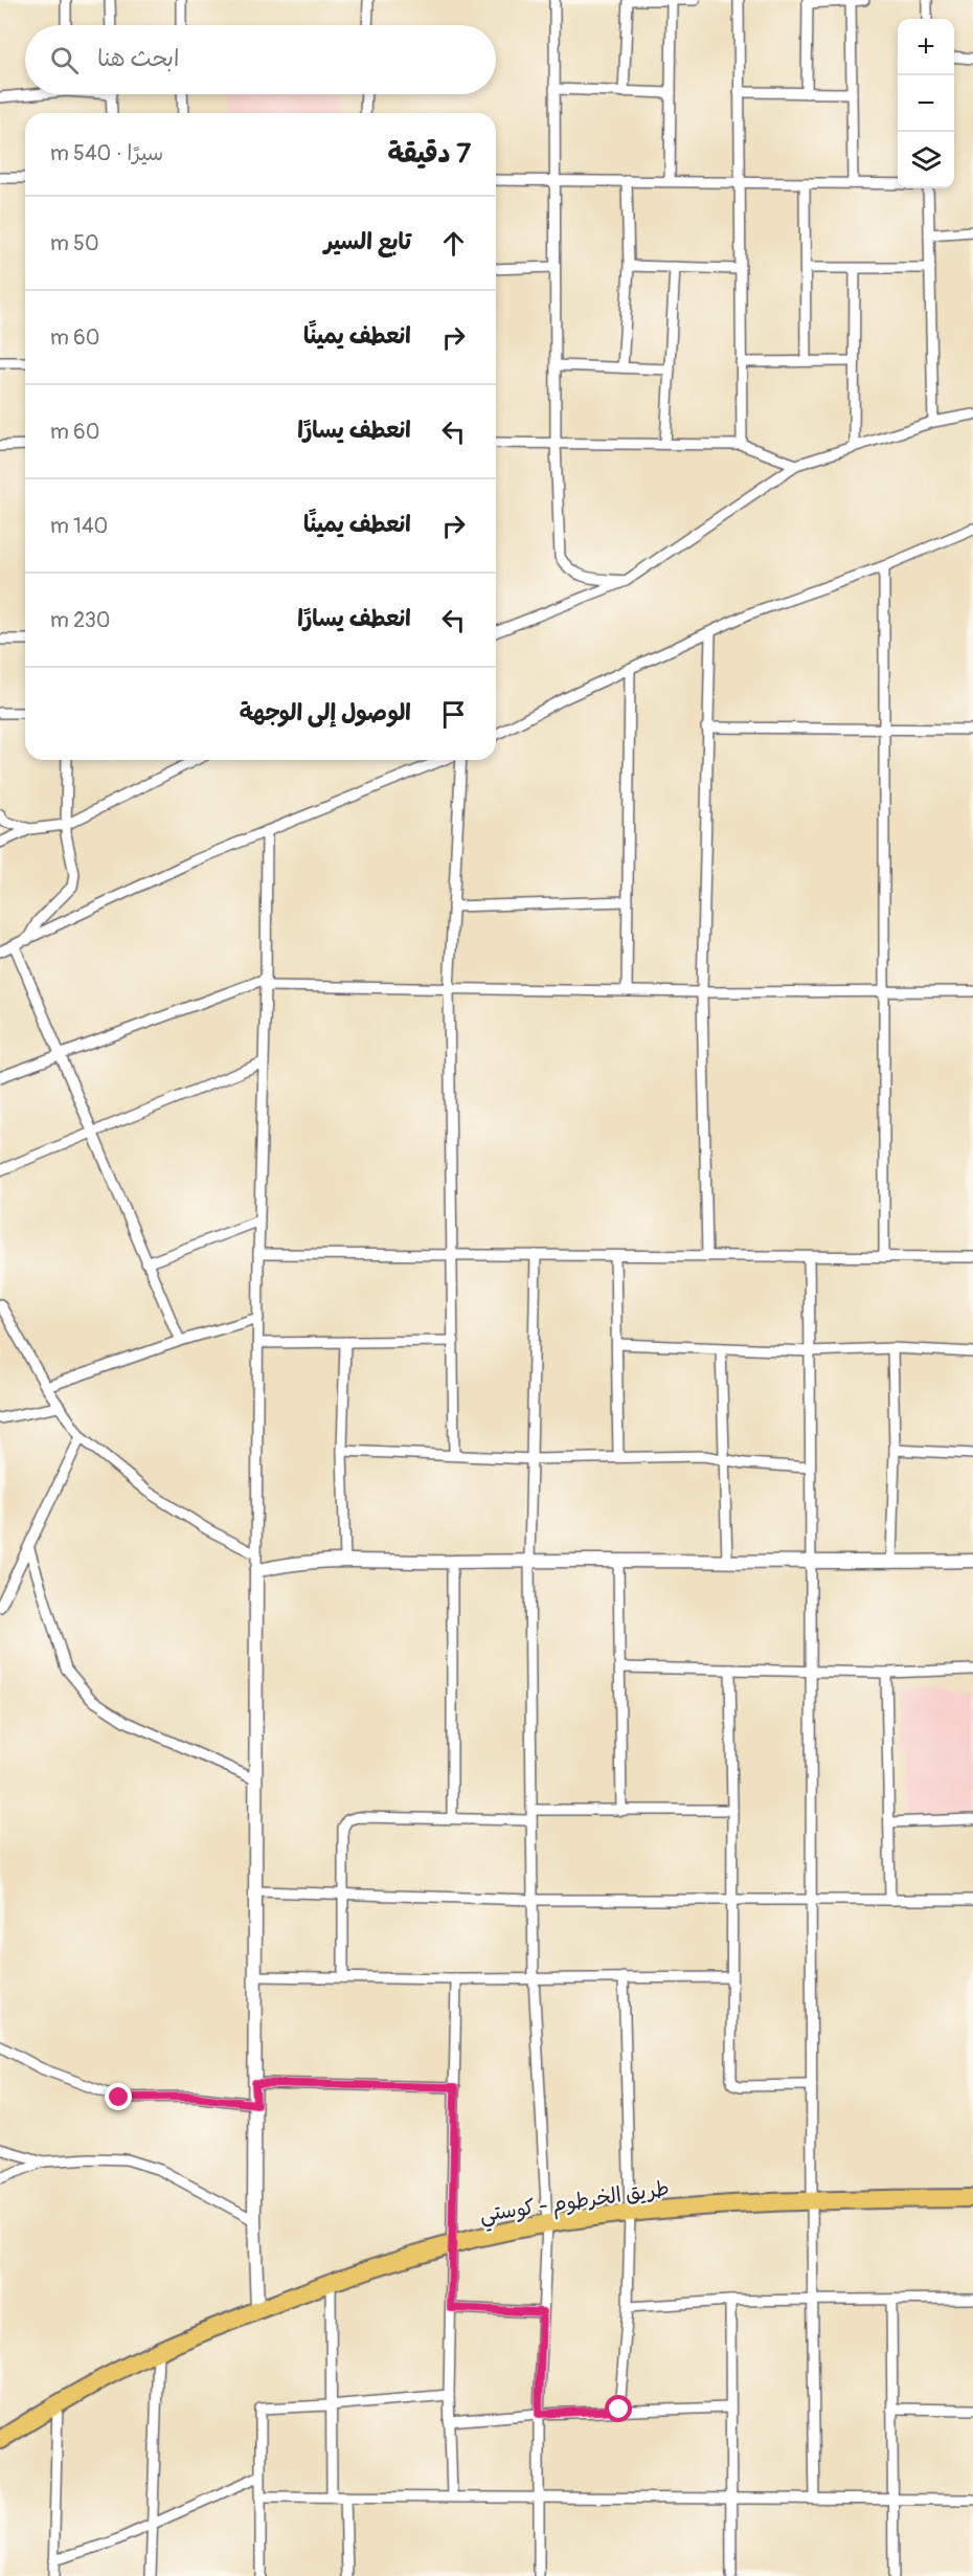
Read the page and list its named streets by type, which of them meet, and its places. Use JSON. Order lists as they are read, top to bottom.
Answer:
{
  "streets": {
    "highway": ["طريق الخرطوم - كوستي"]
  },
  "page": {
    "map_buttons": ["+", "−"],
    "search": "ابحث هنا",
    "heading": ["7 دقيقة", "سيرًا · 540 m"],
    "list": [
      ["تابع السير", "50 m"],
      ["انعطف يمينًا", "60 m"],
      ["انعطف يسارًا", "60 m"],
      ["انعطف يمينًا", "140 m"],
      ["انعطف يسارًا", "230 m"],
      "الوصول إلى الوجهة"
    ]
  }
}
